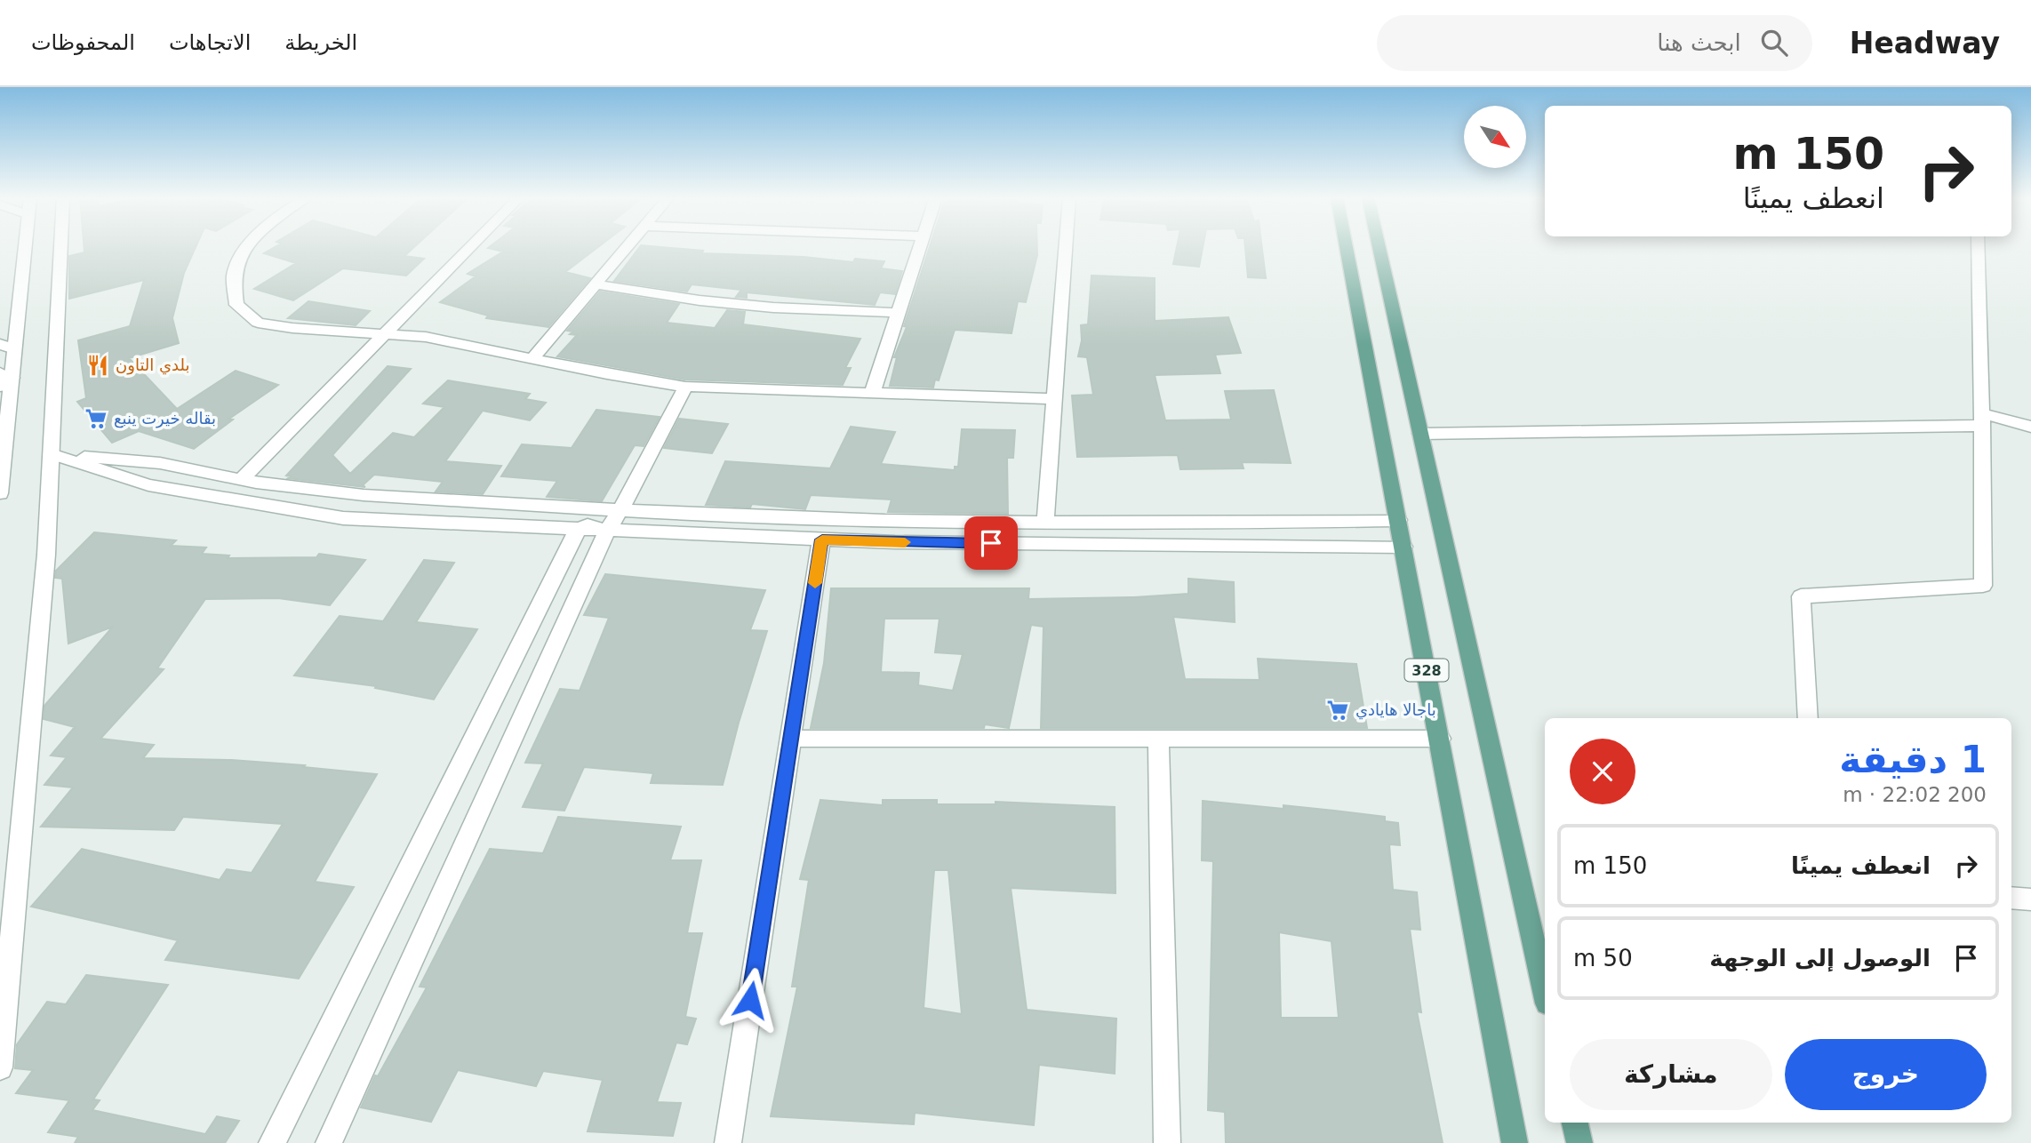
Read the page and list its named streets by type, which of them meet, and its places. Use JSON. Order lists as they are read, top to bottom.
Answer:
{
  "streets": {
    "main road": ["328"]
  },
  "places": {
    "restaurant": ["بلدي التاون"],
    "supermarket": ["بقاله خيرت ينبع", "باجالا هايادي"]
  },
  "north": "bottom right",
  "page": {
    "header": "Headway",
    "search": "ابحث هنا",
    "nav": ["الخريطة", "الاتجاهات", "المحفوظات"],
    "turn": ["150 m", "انعطف يمينًا"],
    "heading": ["1 دقيقة", "200 m · 22:02"],
    "list": [
      {
        "name": "انعطف يمينًا",
        "value": "150 m"
      },
      {
        "name": "الوصول إلى الوجهة",
        "value": "50 m"
      }
    ],
    "buttons": ["خروج", "مشاركة"]
  }
}
